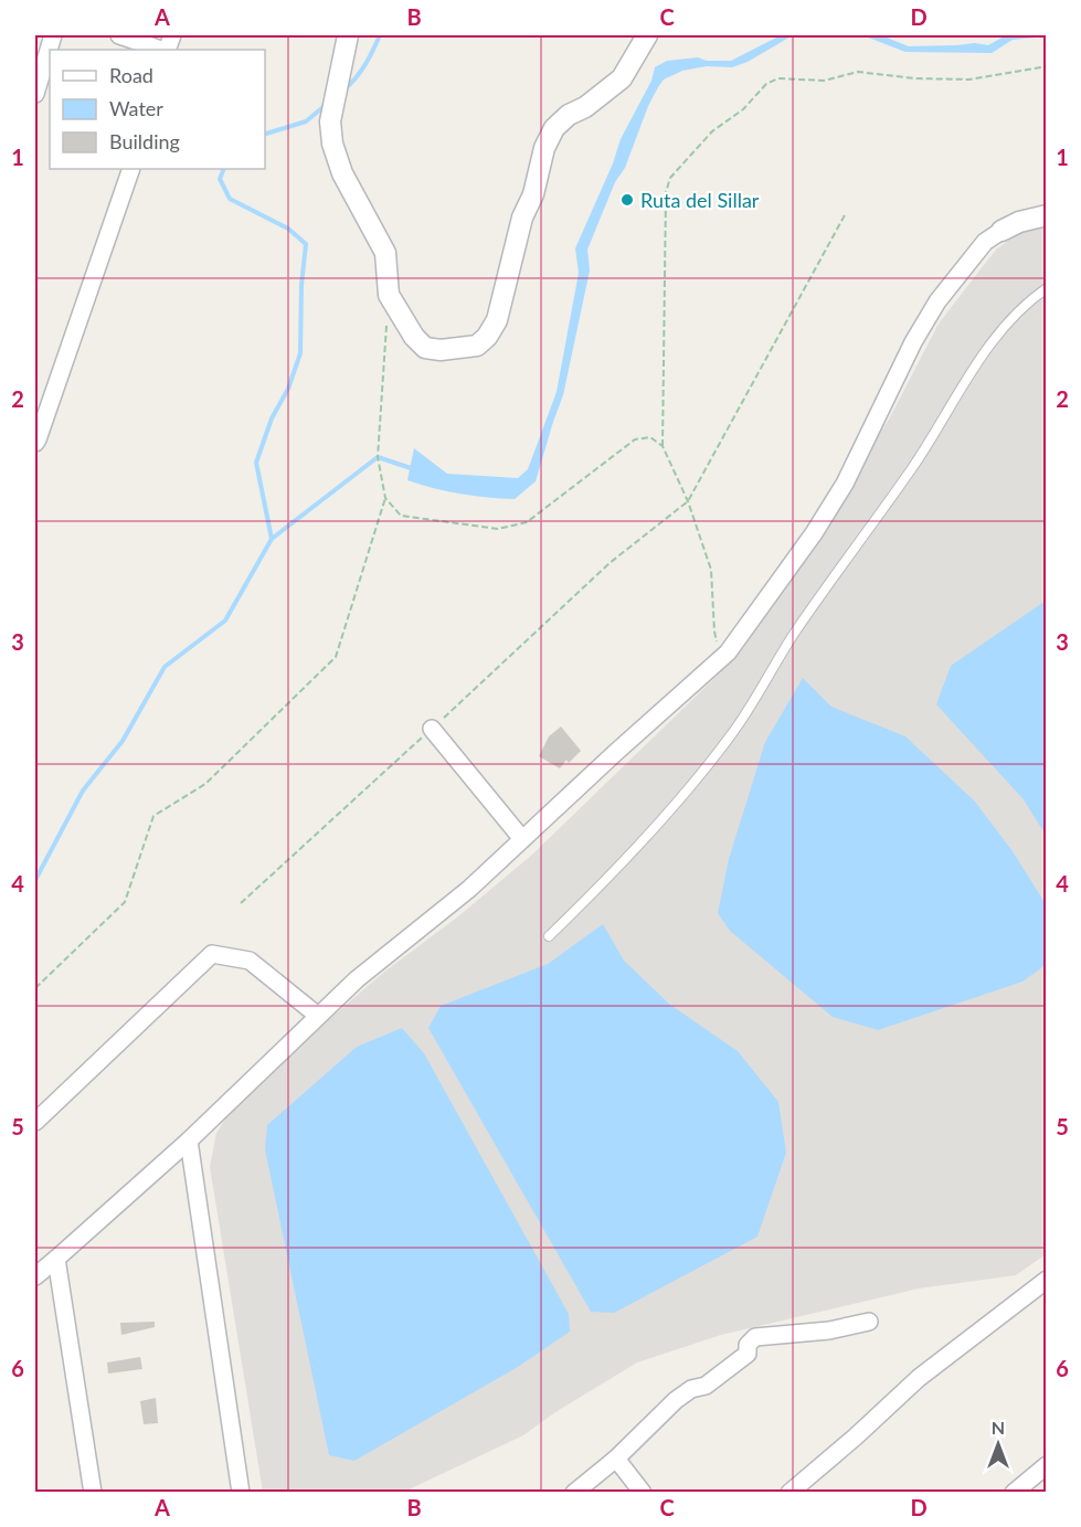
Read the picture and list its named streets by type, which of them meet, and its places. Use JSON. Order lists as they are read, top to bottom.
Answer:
{
  "places": ["Ruta del Sillar"],
  "legend": ["Road", "Water", "Building"],
  "north": "top",
  "grid": {
    "columns": [
      "A",
      "B",
      "C",
      "D"
    ],
    "rows": [
      "1",
      "2",
      "3",
      "4",
      "5",
      "6"
    ]
  }
}
